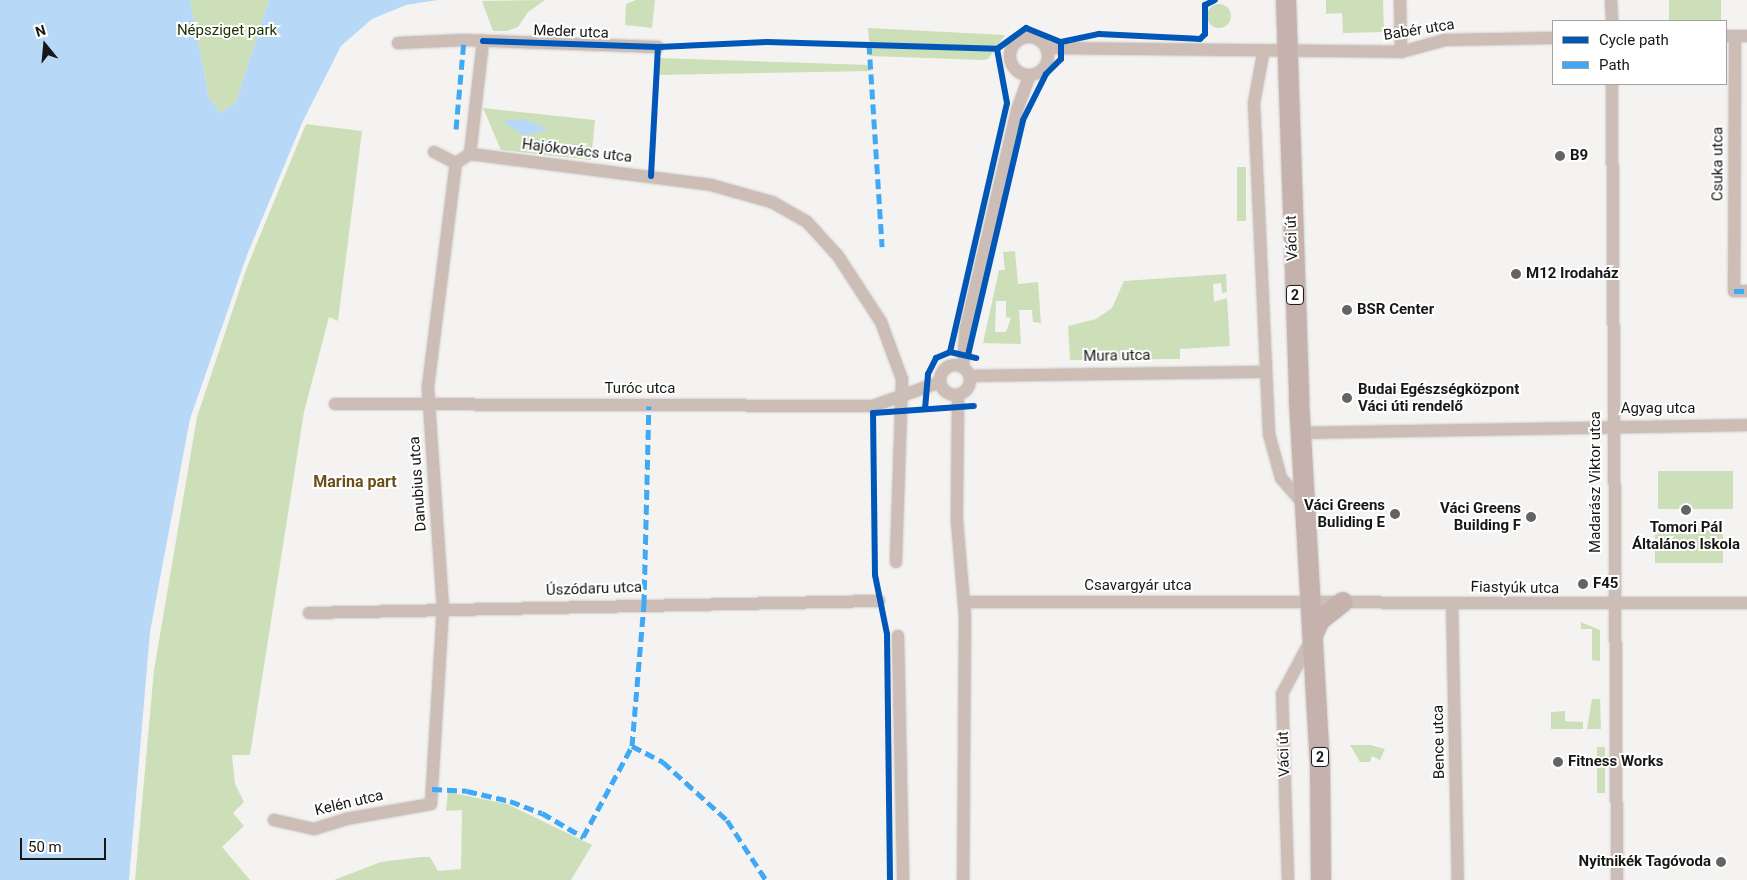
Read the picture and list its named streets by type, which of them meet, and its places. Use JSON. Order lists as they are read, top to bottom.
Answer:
{
  "streets": {
    "main road": ["Váci út", "2"],
    "street": [
      "Babér utca",
      "Meder utca",
      "Hajókovács utca",
      "Csuka utca",
      "Mura utca",
      "Turóc utca",
      "Agyag utca",
      "Madarász Viktor utca",
      "Danubius utca",
      "Csavargyár utca",
      "Fiastyúk utca",
      "Úszódaru utca",
      "Bence utca",
      "Kelén utca"
    ]
  },
  "crossings": [
    ["Babér utca", "Váci út"],
    ["Hajókovács utca", "Turóc utca"],
    ["Váci út", "Agyag utca"],
    ["Váci út", "Csavargyár utca"],
    ["Váci út", "Fiastyúk utca"],
    ["Turóc utca", "Danubius utca"],
    ["Agyag utca", "Madarász Viktor utca"],
    ["Madarász Viktor utca", "Fiastyúk utca"],
    ["Danubius utca", "Úszódaru utca"],
    ["Danubius utca", "Kelén utca"],
    ["Csavargyár utca", "Fiastyúk utca"],
    ["Fiastyúk utca", "Bence utca"]
  ],
  "districts": ["Marina part"],
  "parks": ["Népsziget park"],
  "places": [
    "B9",
    "M12 Irodaház",
    "BSR Center",
    "Budai Egészségközpont Váci úti rendelő",
    "Tomori Pál Általános Iskola",
    "Váci Greens Buliding E",
    "Váci Greens Building F",
    "F45",
    "Fitness Works",
    "Nyitnikék Tagóvoda"
  ],
  "legend": ["Cycle path", "Path"],
  "scale_bar": "50 m",
  "north": "top"
}
